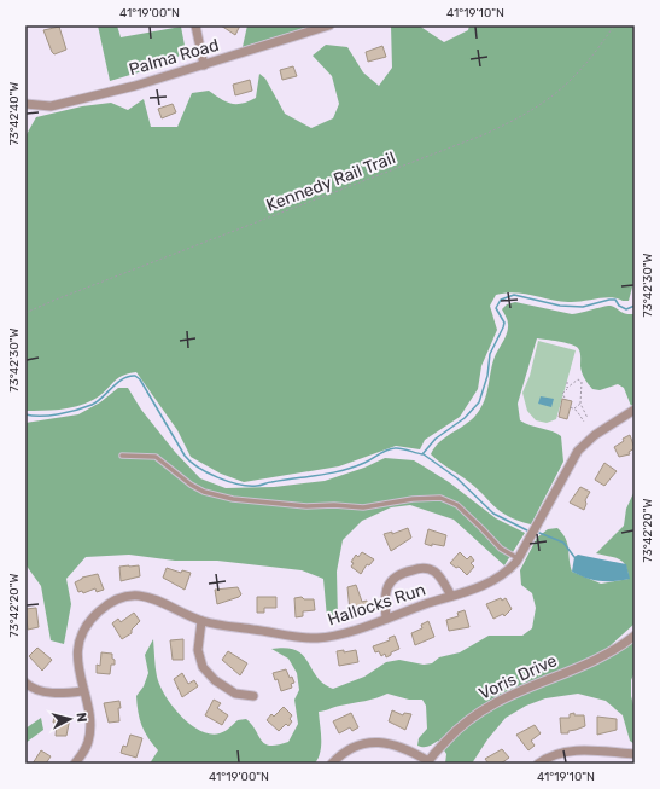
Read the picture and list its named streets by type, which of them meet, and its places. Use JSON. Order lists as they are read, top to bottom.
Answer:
{
  "streets": {
    "street": ["Palma Road", "Hallocks Run", "Voris Drive"],
    "path": ["Kennedy Rail Trail"]
  },
  "north": "right",
  "coordinates": [
    "41°19'00\"N",
    "41°19'10\"N",
    "73°42'40\"W",
    "73°42'30\"W",
    "73°42'20\"W"
  ]
}
